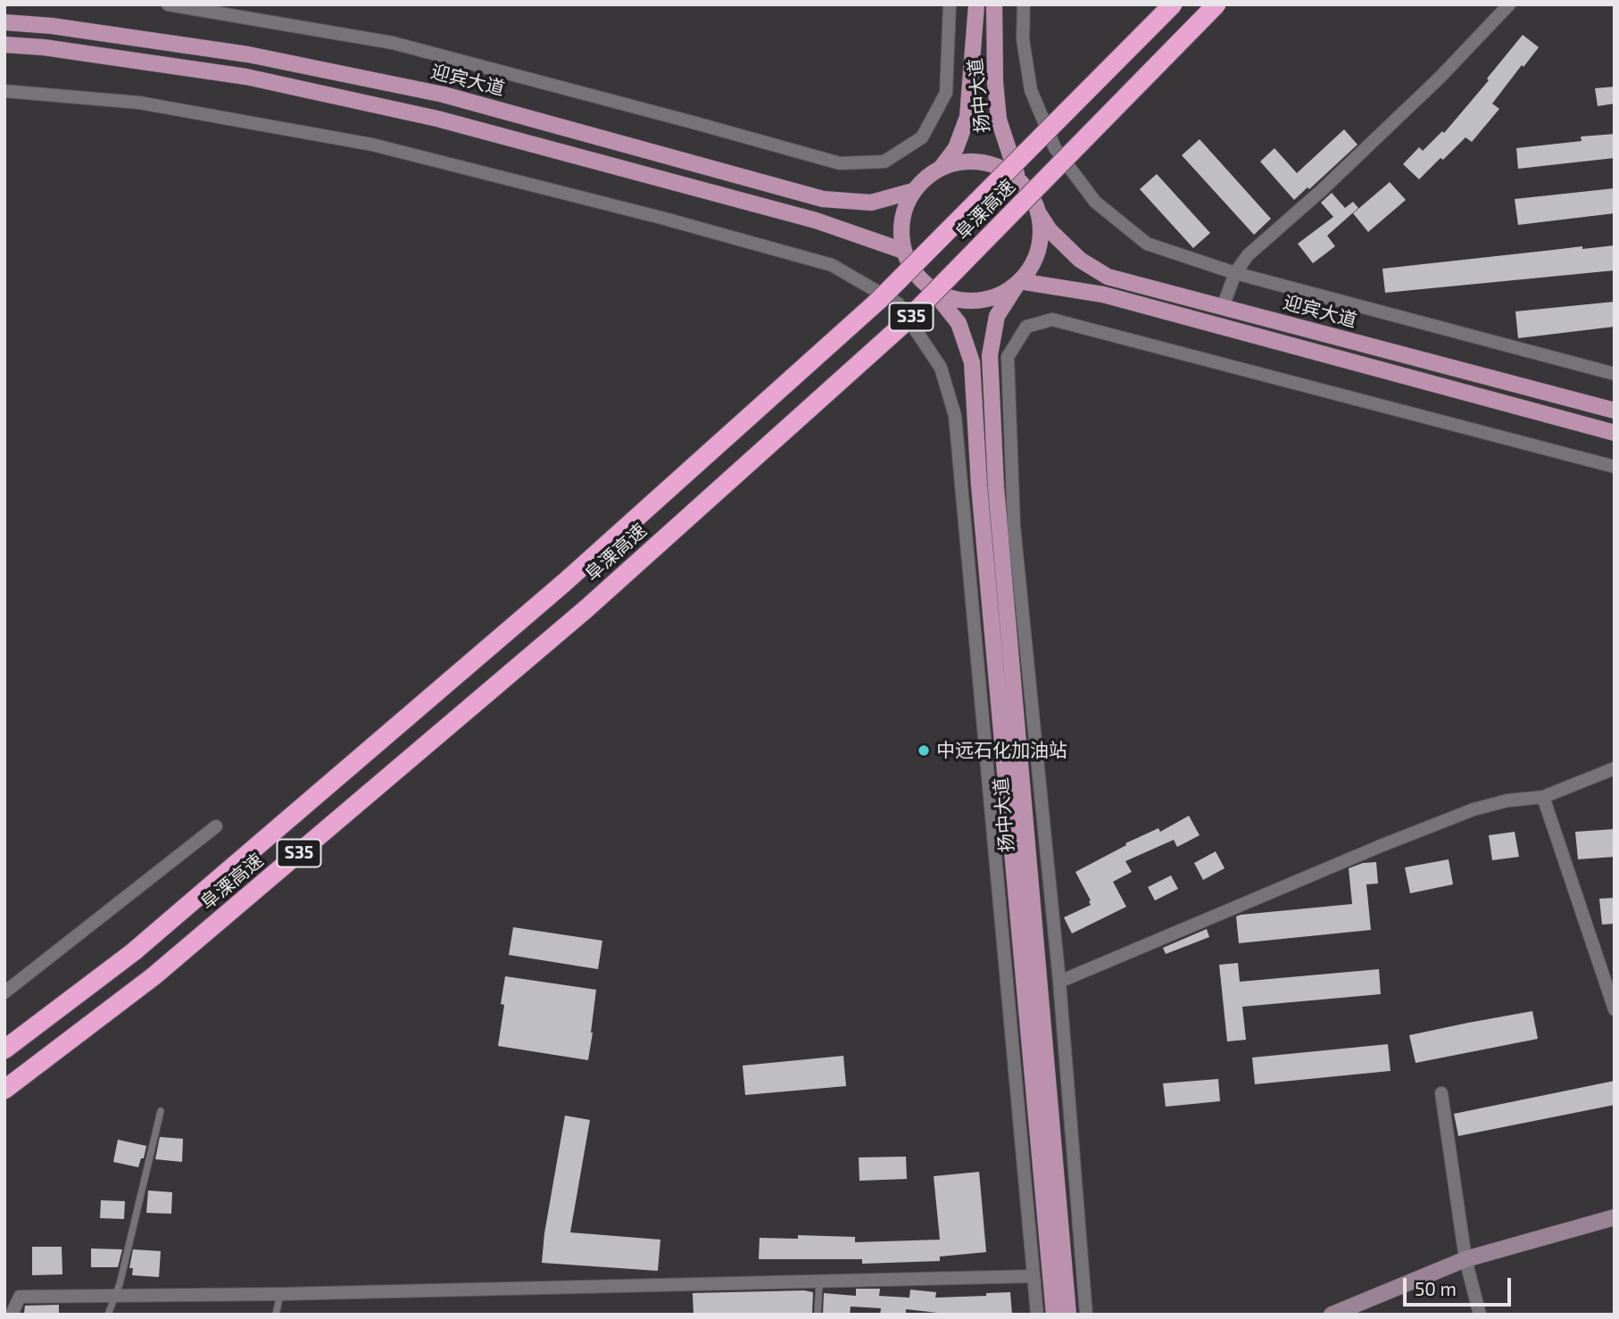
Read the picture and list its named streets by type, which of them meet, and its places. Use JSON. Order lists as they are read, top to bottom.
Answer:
{
  "streets": {
    "highway": ["阜溧高速", "S35"],
    "main road": ["迎宾大道", "扬中大道"]
  },
  "crossings": [
    ["迎宾大道", "扬中大道"]
  ],
  "places": ["中远石化加油站"],
  "scale_bar": "50 m"
}
